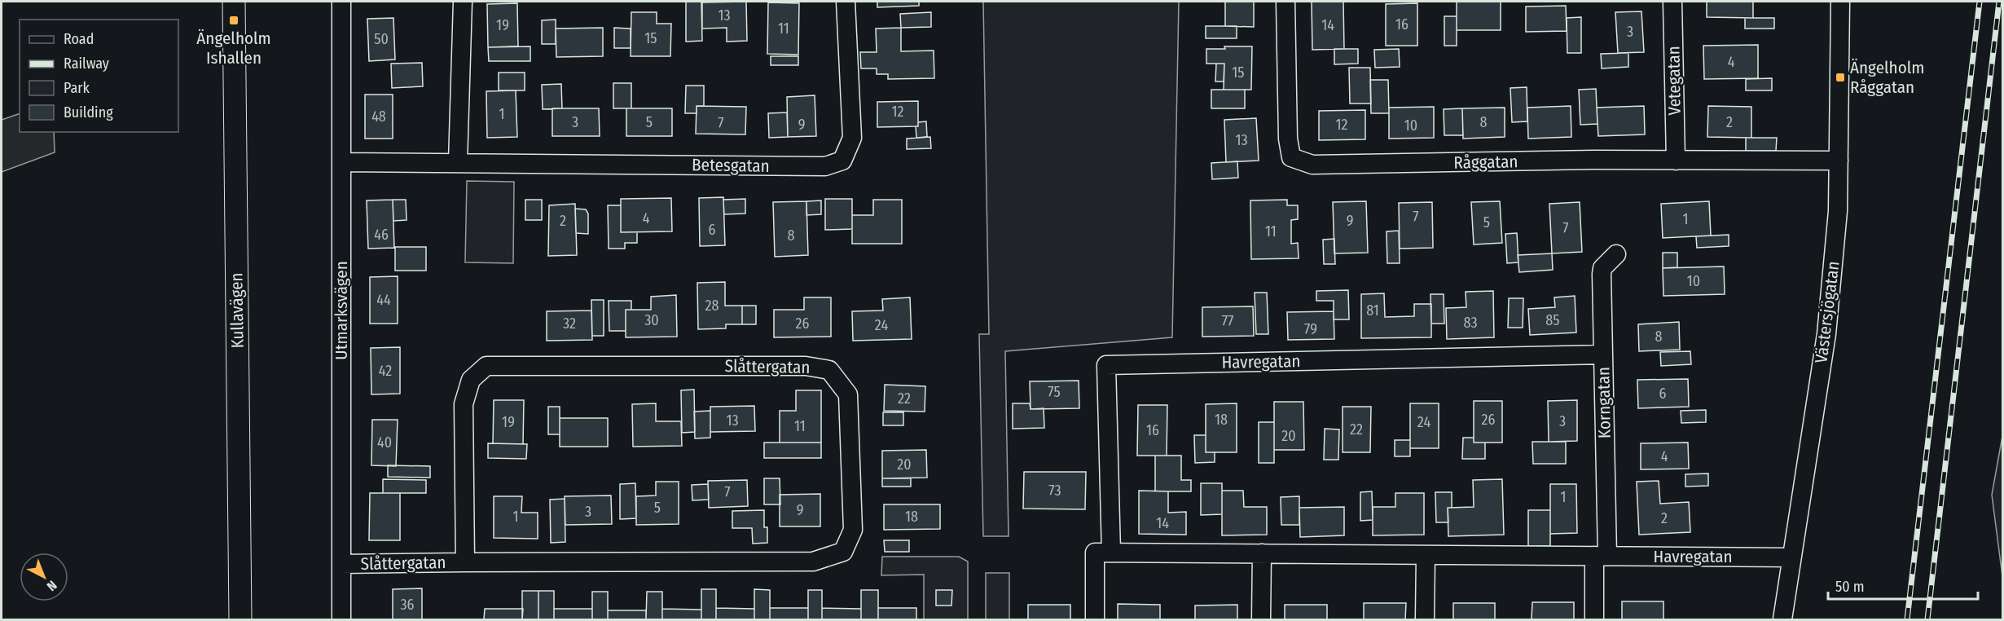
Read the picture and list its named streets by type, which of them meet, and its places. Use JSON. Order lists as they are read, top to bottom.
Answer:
{
  "streets": {
    "street": [
      "Vetegatan",
      "Råggatan",
      "Betesgatan",
      "Kullavägen",
      "Utmarksvägen",
      "Västersjögatan",
      "Havregatan",
      "Slåttergatan",
      "Korngatan"
    ]
  },
  "crossings": [
    ["Vetegatan", "Råggatan"],
    ["Råggatan", "Västersjögatan"],
    ["Betesgatan", "Utmarksvägen"],
    ["Utmarksvägen", "Slåttergatan"],
    ["Västersjögatan", "Havregatan"],
    ["Havregatan", "Korngatan"]
  ],
  "places": {
    "transit": ["Ängelholm Ishallen", "Ängelholm Råggatan"]
  },
  "house_numbers": [
    "13",
    "16",
    "19",
    "14",
    "11",
    "3",
    "15",
    "50",
    "4",
    "15",
    "12",
    "1",
    "48",
    "3",
    "5",
    "8",
    "2",
    "7",
    "9",
    "12",
    "10",
    "13",
    "7",
    "4",
    "1",
    "2",
    "9",
    "5",
    "7",
    "6",
    "11",
    "46",
    "8",
    "10",
    "44",
    "28",
    "81",
    "30",
    "85",
    "77",
    "83",
    "32",
    "26",
    "24",
    "79",
    "8",
    "42",
    "75",
    "6",
    "22",
    "18",
    "26",
    "13",
    "3",
    "19",
    "24",
    "11",
    "22",
    "16",
    "20",
    "40",
    "4",
    "20",
    "73",
    "7",
    "1",
    "5",
    "9",
    "3",
    "1",
    "18",
    "2",
    "14",
    "36"
  ],
  "legend": [
    "Road",
    "Railway",
    "Park",
    "Building"
  ],
  "scale_bar": "50 m",
  "north": "bottom right"
}
